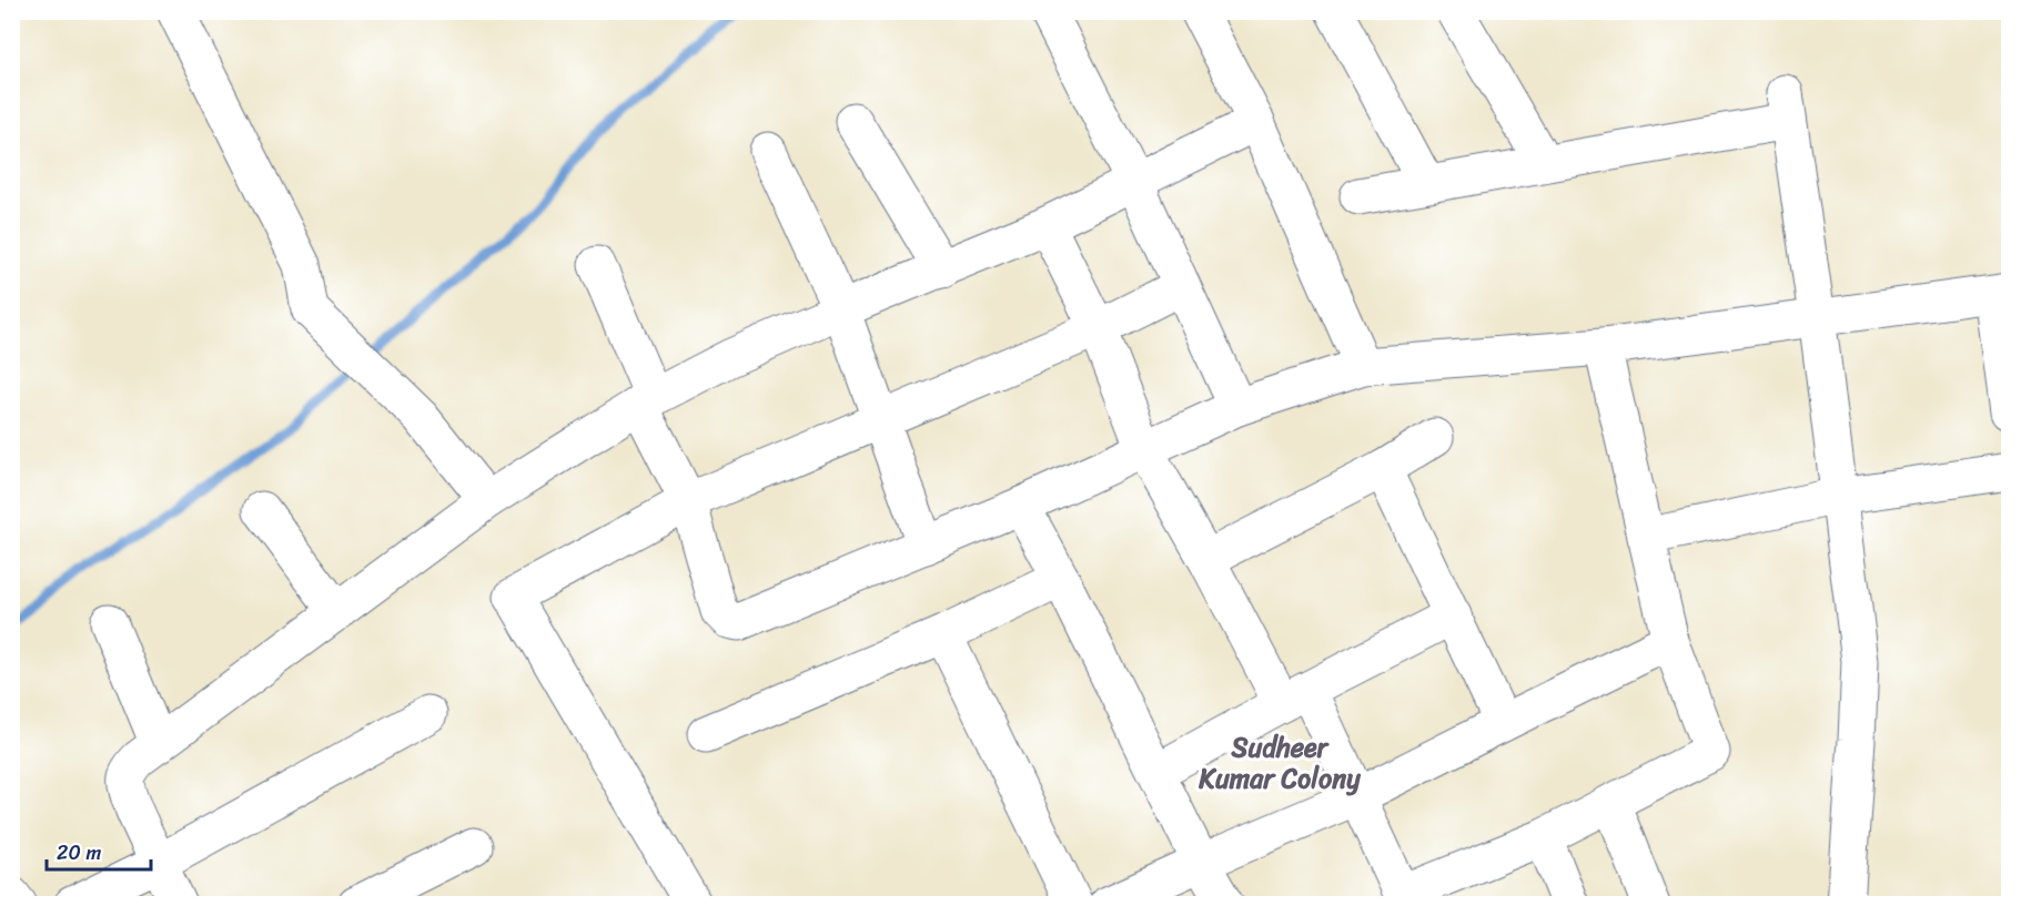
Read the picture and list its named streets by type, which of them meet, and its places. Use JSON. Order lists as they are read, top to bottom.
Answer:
{
  "districts": ["Sudheer Kumar Colony"],
  "scale_bar": "20 m"
}
